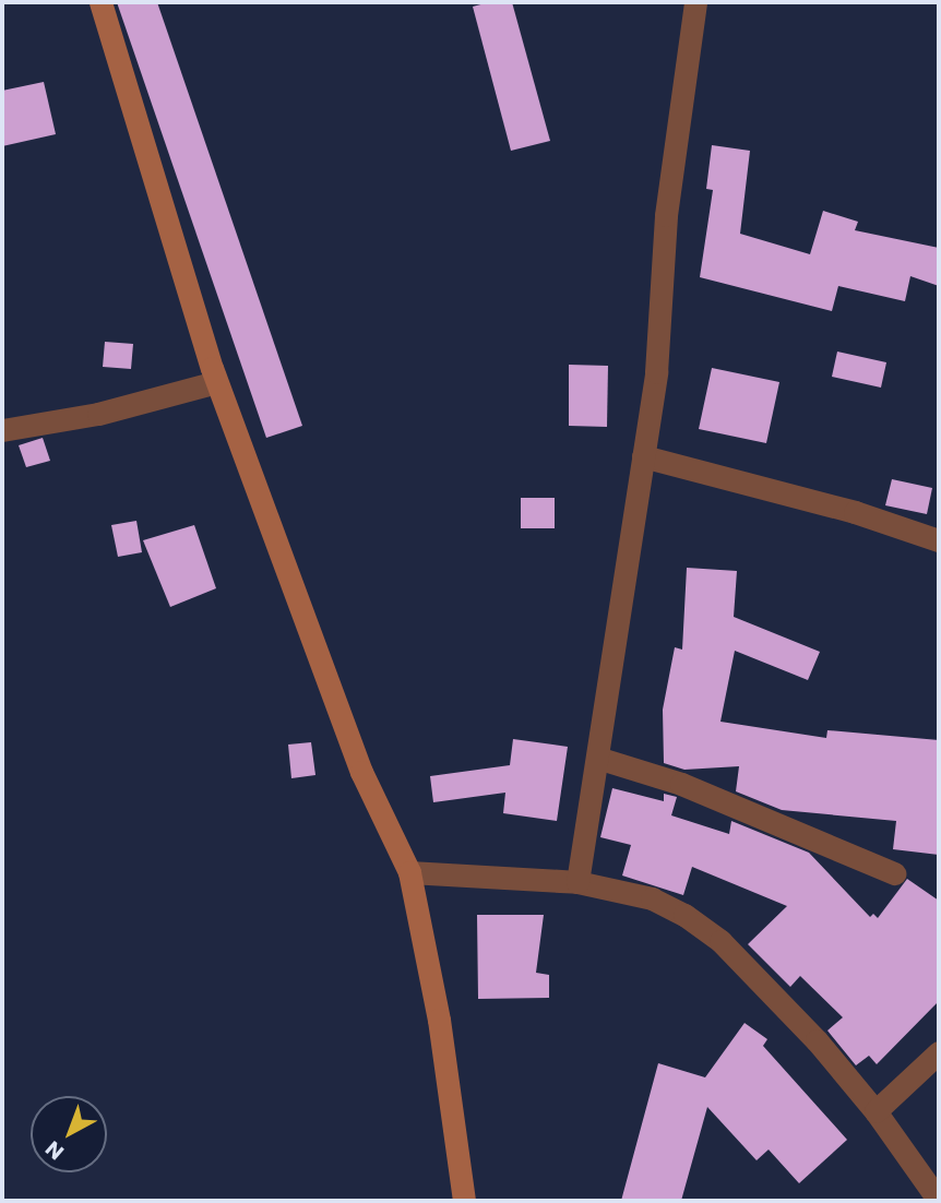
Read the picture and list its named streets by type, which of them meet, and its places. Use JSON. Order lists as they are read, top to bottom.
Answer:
{
  "north": "bottom left"
}
